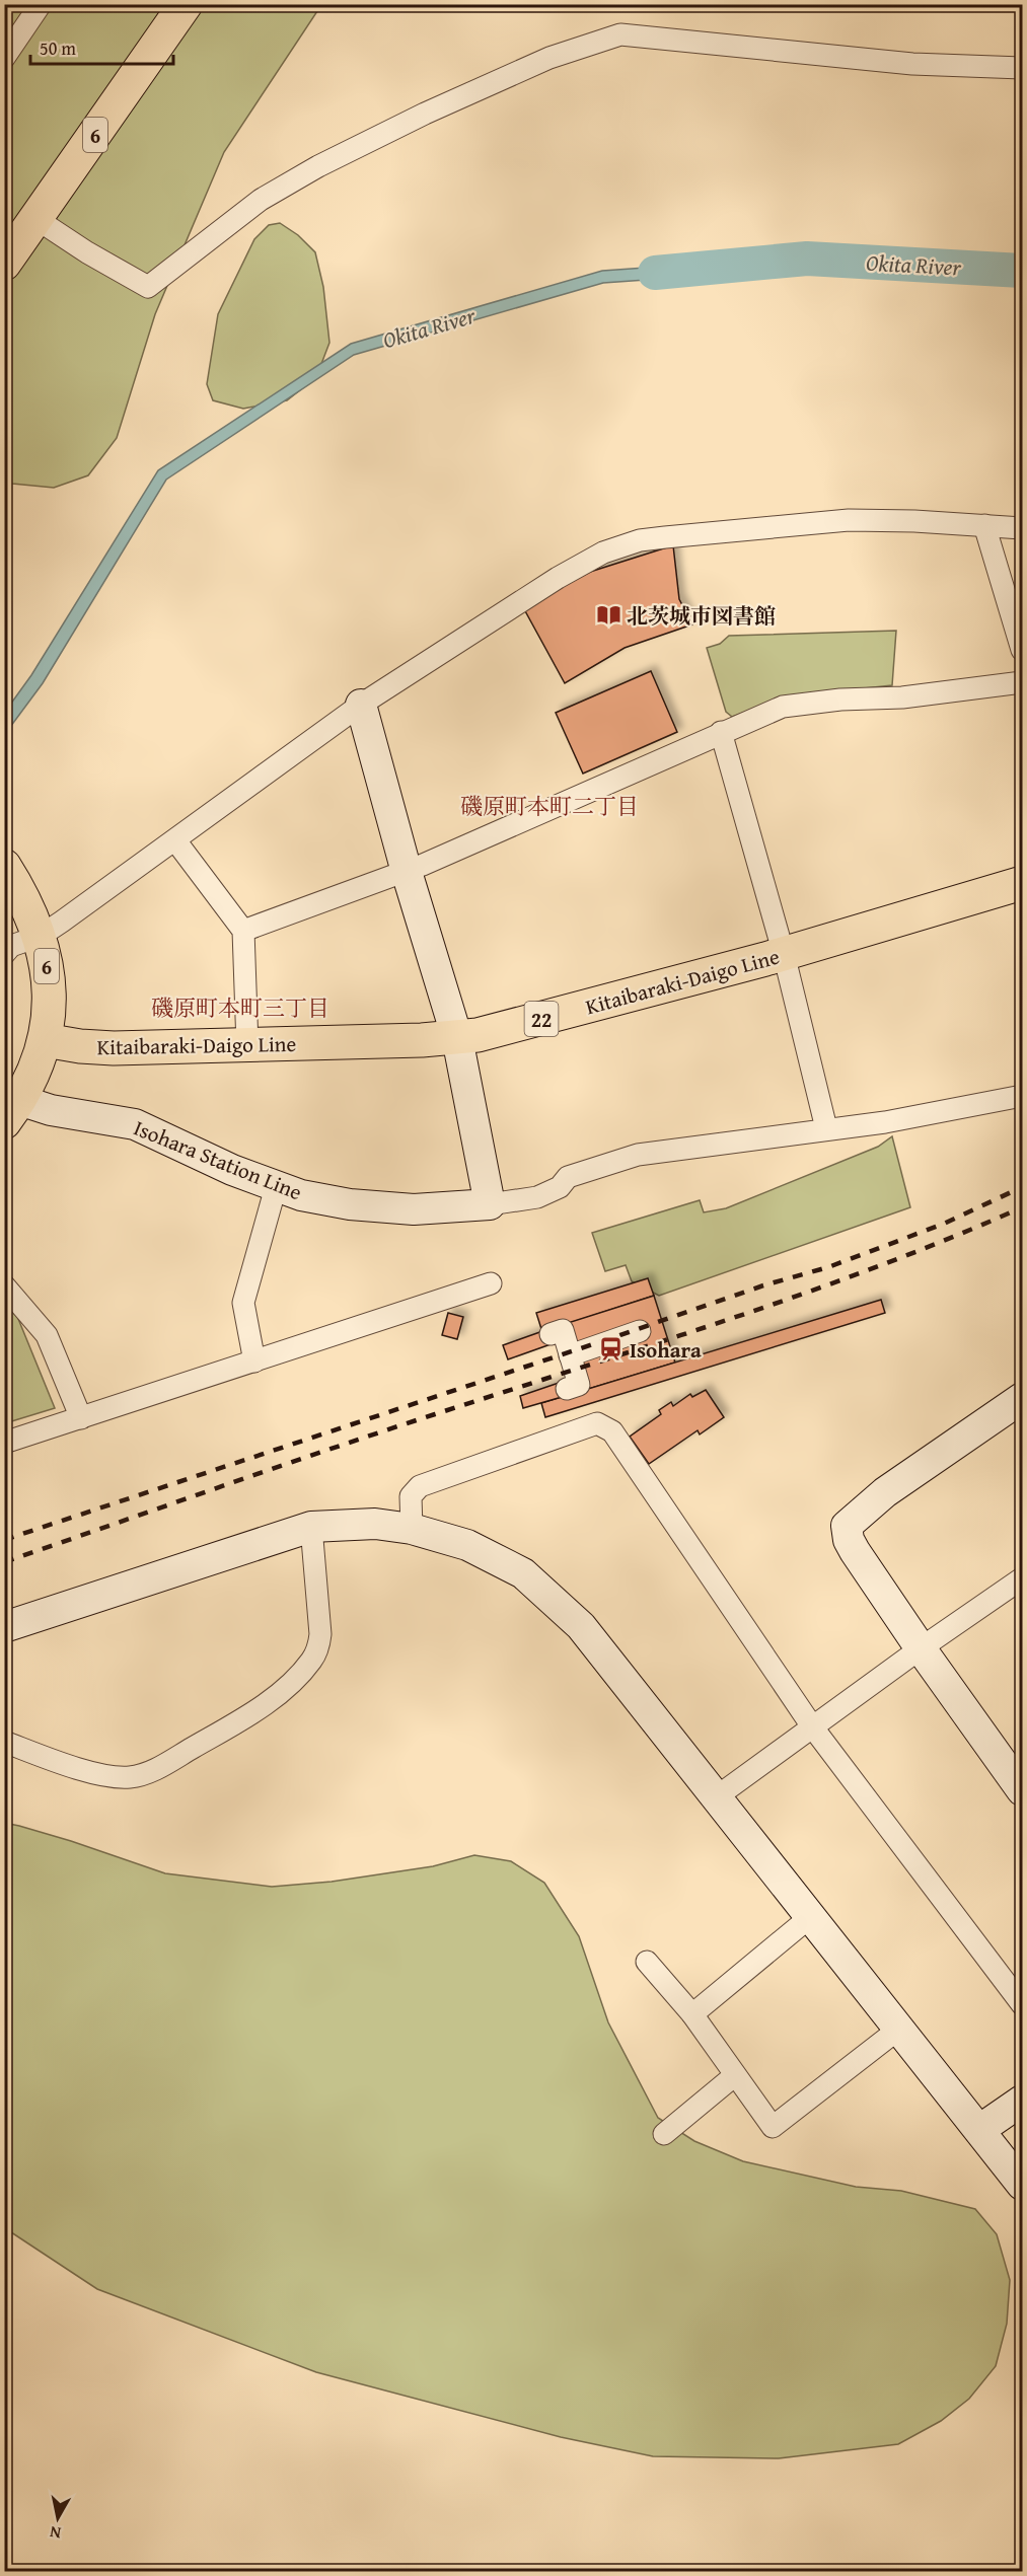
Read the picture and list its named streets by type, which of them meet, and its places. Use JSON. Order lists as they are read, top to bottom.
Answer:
{
  "streets": {
    "main road": ["6", "Kitaibaraki-Daigo Line", "22"],
    "street": ["Isohara Station Line"]
  },
  "crossings": [
    ["6", "Kitaibaraki-Daigo Line"],
    ["6", "Isohara Station Line"]
  ],
  "districts": ["磯原町本町二丁目", "磯原町本町三丁目"],
  "water": ["Okita River"],
  "places": {
    "library": ["北茨城市図書館"],
    "station": ["Isohara"]
  },
  "scale_bar": "50 m",
  "north": "bottom"
}
